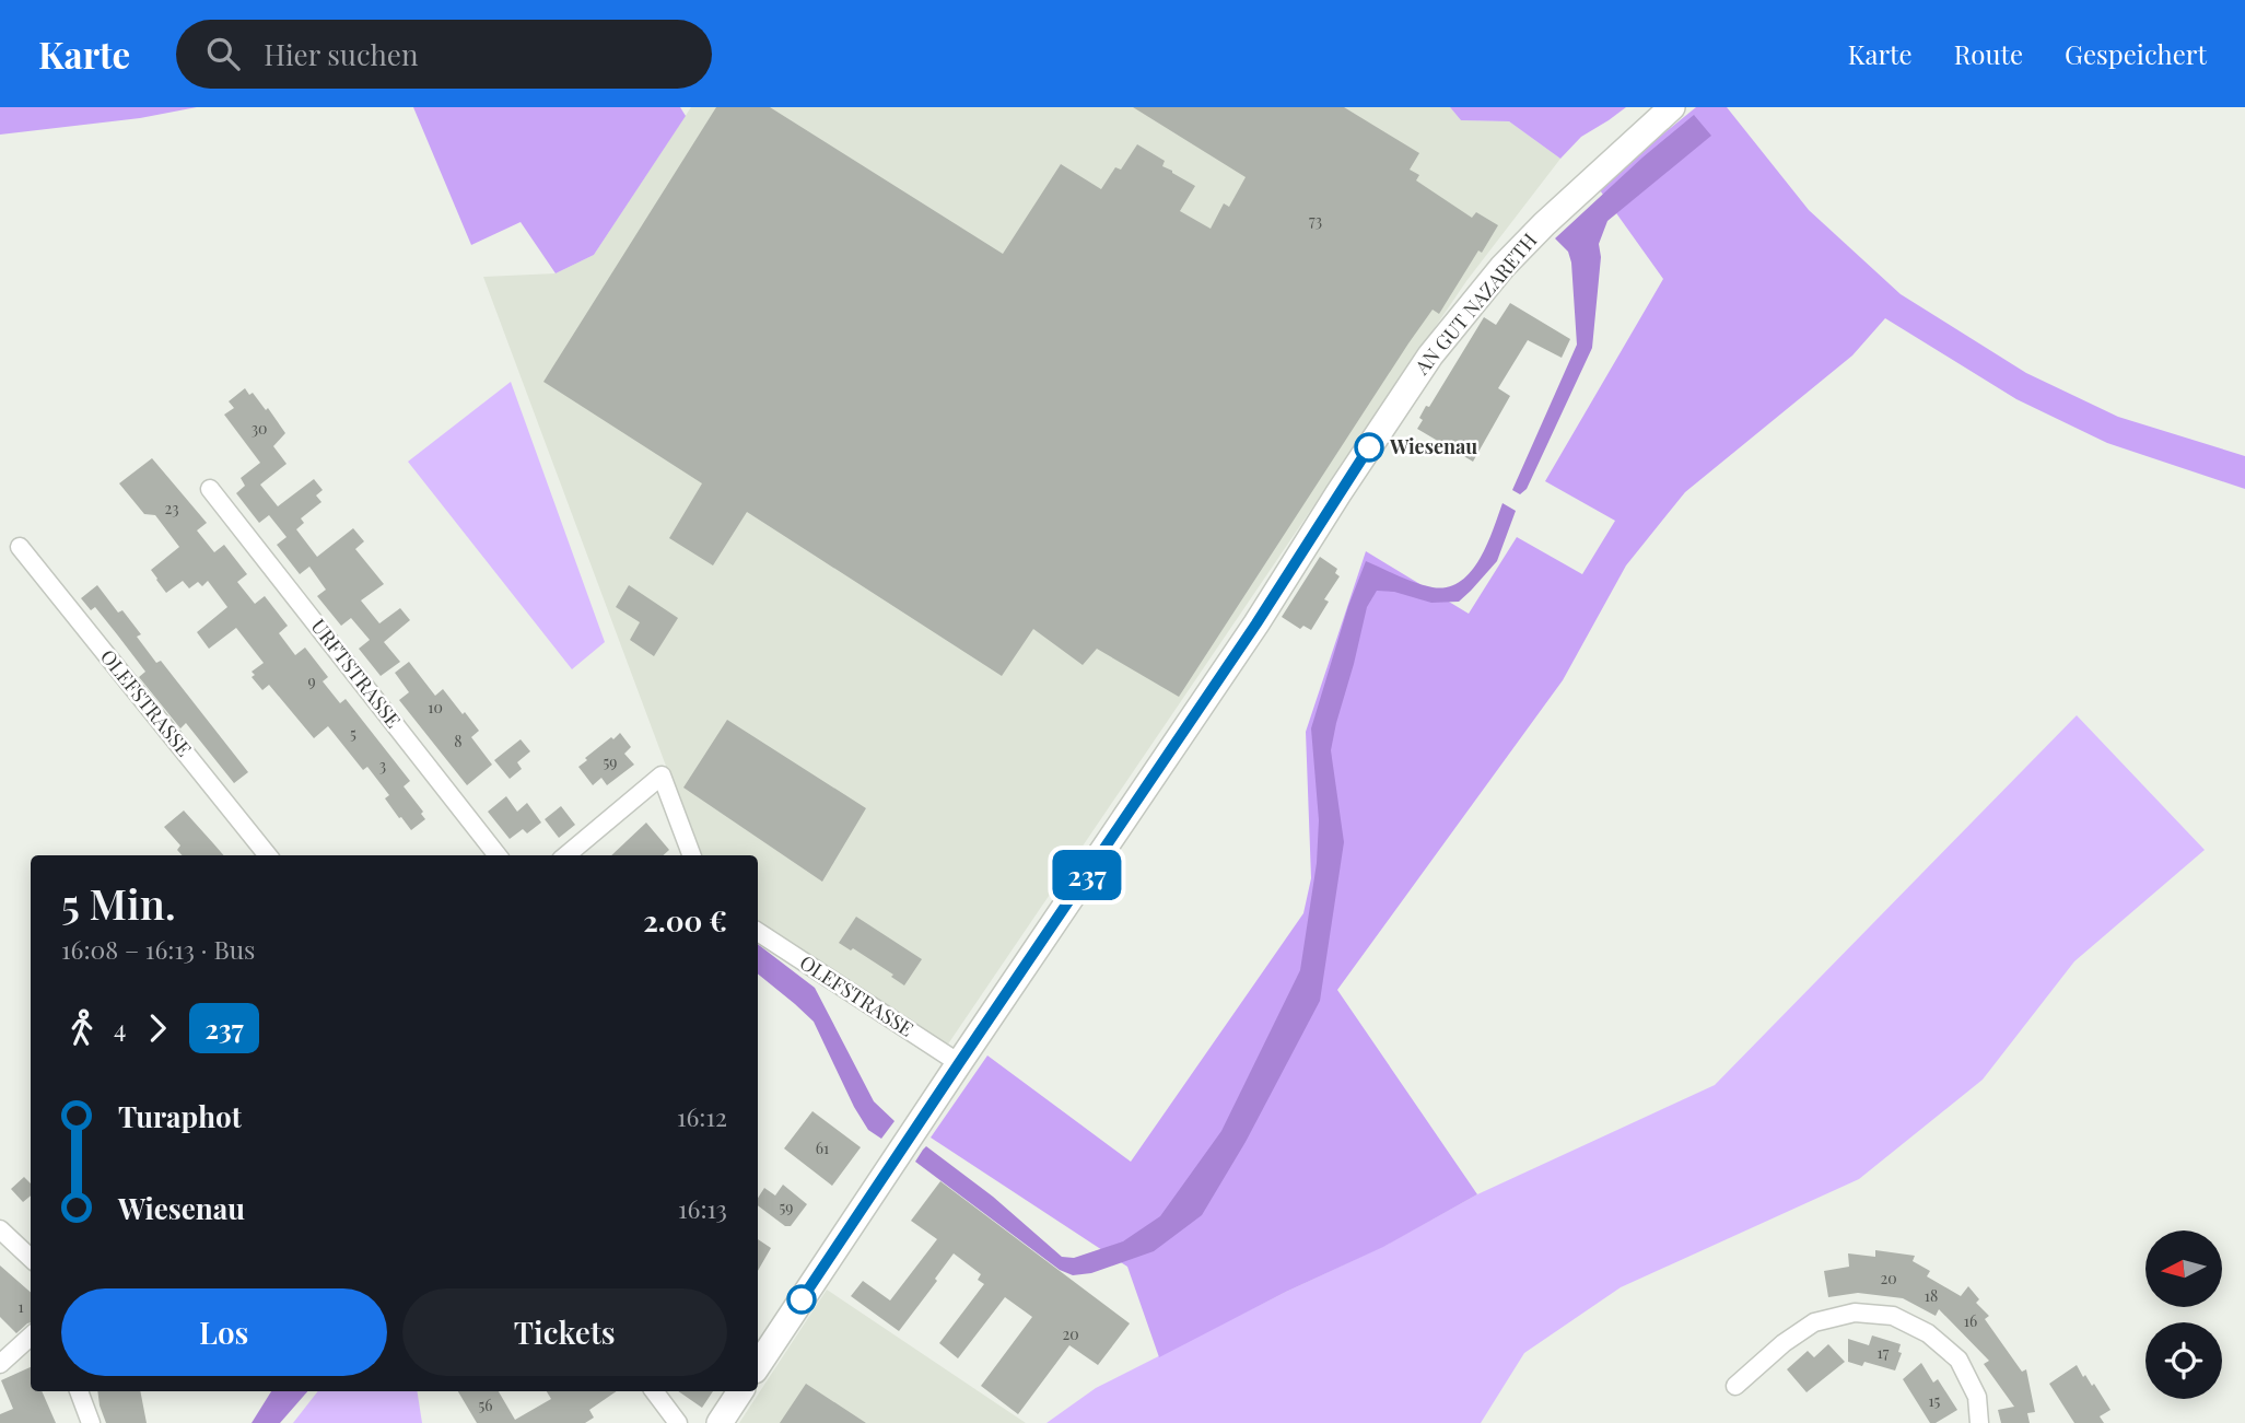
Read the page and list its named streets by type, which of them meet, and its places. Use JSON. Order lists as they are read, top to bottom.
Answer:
{
  "streets": {
    "main road": ["AN GUT NAZARETH"],
    "street": ["URFTSTRASSE", "OLEFSTRASSE"]
  },
  "crossings": [
    ["AN GUT NAZARETH", "OLEFSTRASSE"]
  ],
  "places": ["Wiesenau"],
  "lines": ["bus line 237"],
  "house_numbers": [
    "73",
    "30",
    "23",
    "9",
    "10",
    "5",
    "8",
    "59",
    "3",
    "61",
    "59",
    "20",
    "18",
    "1",
    "16",
    "20",
    "17",
    "15",
    "56"
  ],
  "north": "left",
  "page": {
    "header": "Karte",
    "search": "Hier suchen",
    "nav": ["Karte", "Route", "Gespeichert"],
    "on_map": "237",
    "heading": ["5 Min.", "16:08 – 16:13 · Bus", "2.00 €"],
    "legs": ["4", "237"],
    "list": [
      {
        "name": "Turaphot",
        "value": "16:12"
      },
      {
        "name": "Wiesenau",
        "value": "16:13"
      }
    ],
    "buttons": ["Los", "Tickets"]
  }
}
